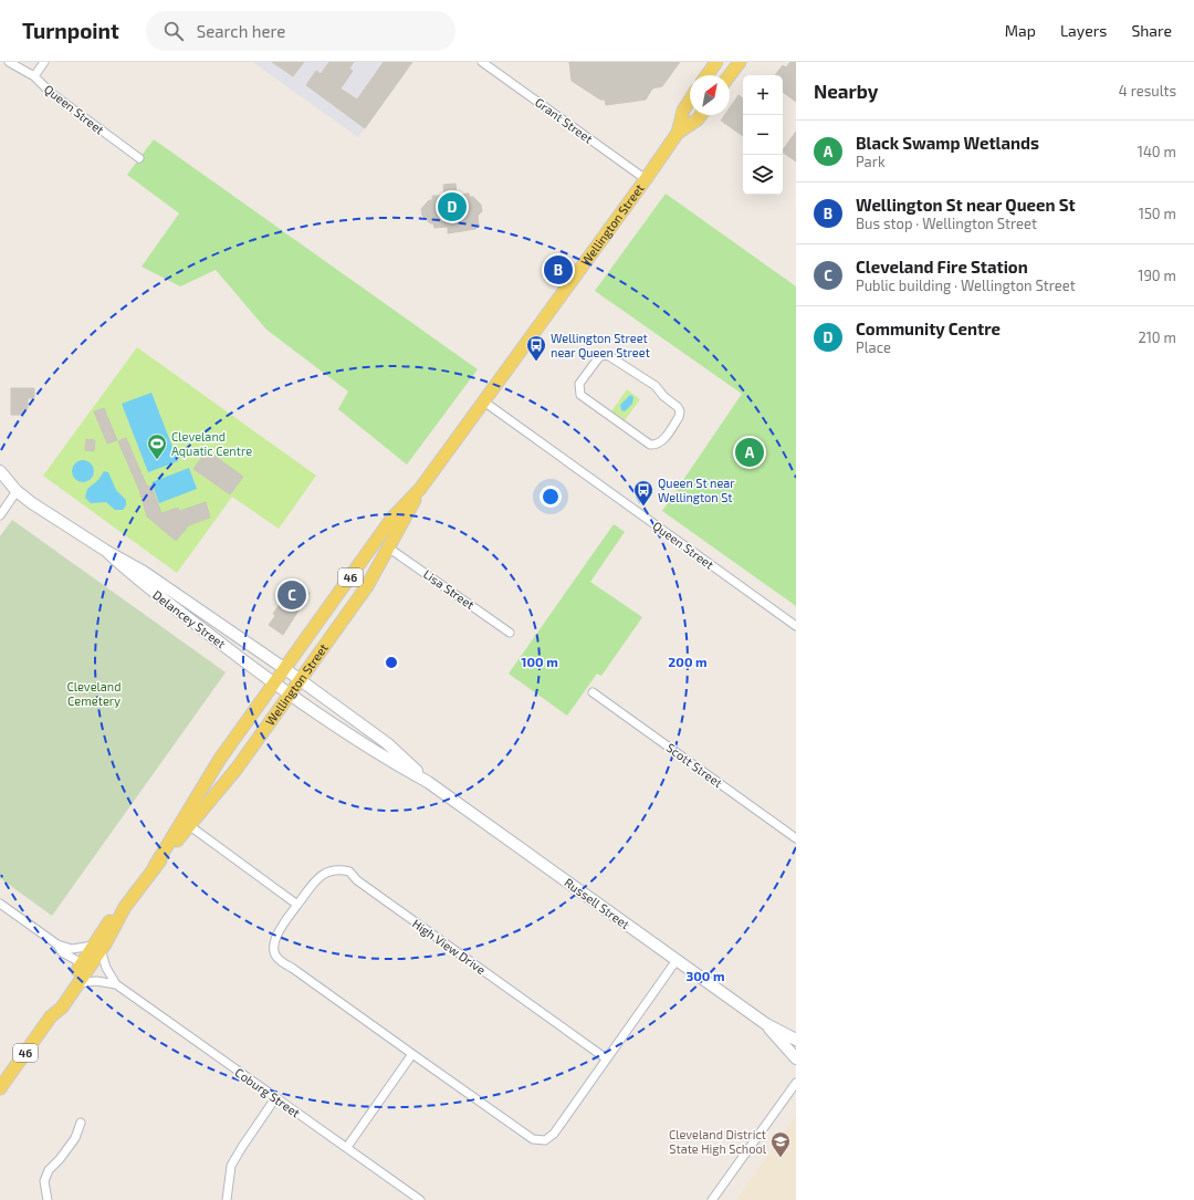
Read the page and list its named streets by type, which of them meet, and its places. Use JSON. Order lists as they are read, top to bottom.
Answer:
{
  "streets": {
    "main road": [
      "Wellington Street",
      "46",
      "Delancey Street",
      "Russell Street"
    ],
    "street": [
      "Queen Street",
      "Grant Street",
      "Lisa Street",
      "Scott Street",
      "High View Drive",
      "Coburg Street"
    ]
  },
  "crossings": [
    ["Queen Street", "Wellington Street"],
    ["Grant Street", "Wellington Street"],
    ["Wellington Street", "Lisa Street"],
    ["Wellington Street", "Delancey Street"],
    ["Wellington Street", "Russell Street"],
    ["Wellington Street", "Coburg Street"],
    ["Delancey Street", "Russell Street"],
    ["Russell Street", "High View Drive"]
  ],
  "parks": ["Cleveland Cemetery"],
  "places": {
    "bus stop": ["Wellington Street near Queen Street", "Queen St near Wellington St"],
    "sports": ["Cleveland Aquatic Centre"],
    "school or university": ["Cleveland District State High School"]
  },
  "north": "top right",
  "page": {
    "header": "Turnpoint",
    "search": "Search here",
    "nav": ["Map", "Layers", "Share"],
    "heading": ["Nearby", "4 results"],
    "map_buttons": ["+", "−"],
    "list": [
      {
        "mark": "A",
        "name": "Black Swamp Wetlands",
        "note": "Park",
        "value": "140 m"
      },
      {
        "mark": "B",
        "name": "Wellington St near Queen St",
        "note": "Bus stop · Wellington Street",
        "value": "150 m"
      },
      {
        "mark": "C",
        "name": "Cleveland Fire Station",
        "note": "Public building · Wellington Street",
        "value": "190 m"
      },
      {
        "mark": "D",
        "name": "Community Centre",
        "note": "Place",
        "value": "210 m"
      }
    ],
    "pins": [
      "D",
      "B",
      "A",
      "C"
    ]
  },
  "rings": ["100 m", "200 m", "300 m"]
}
